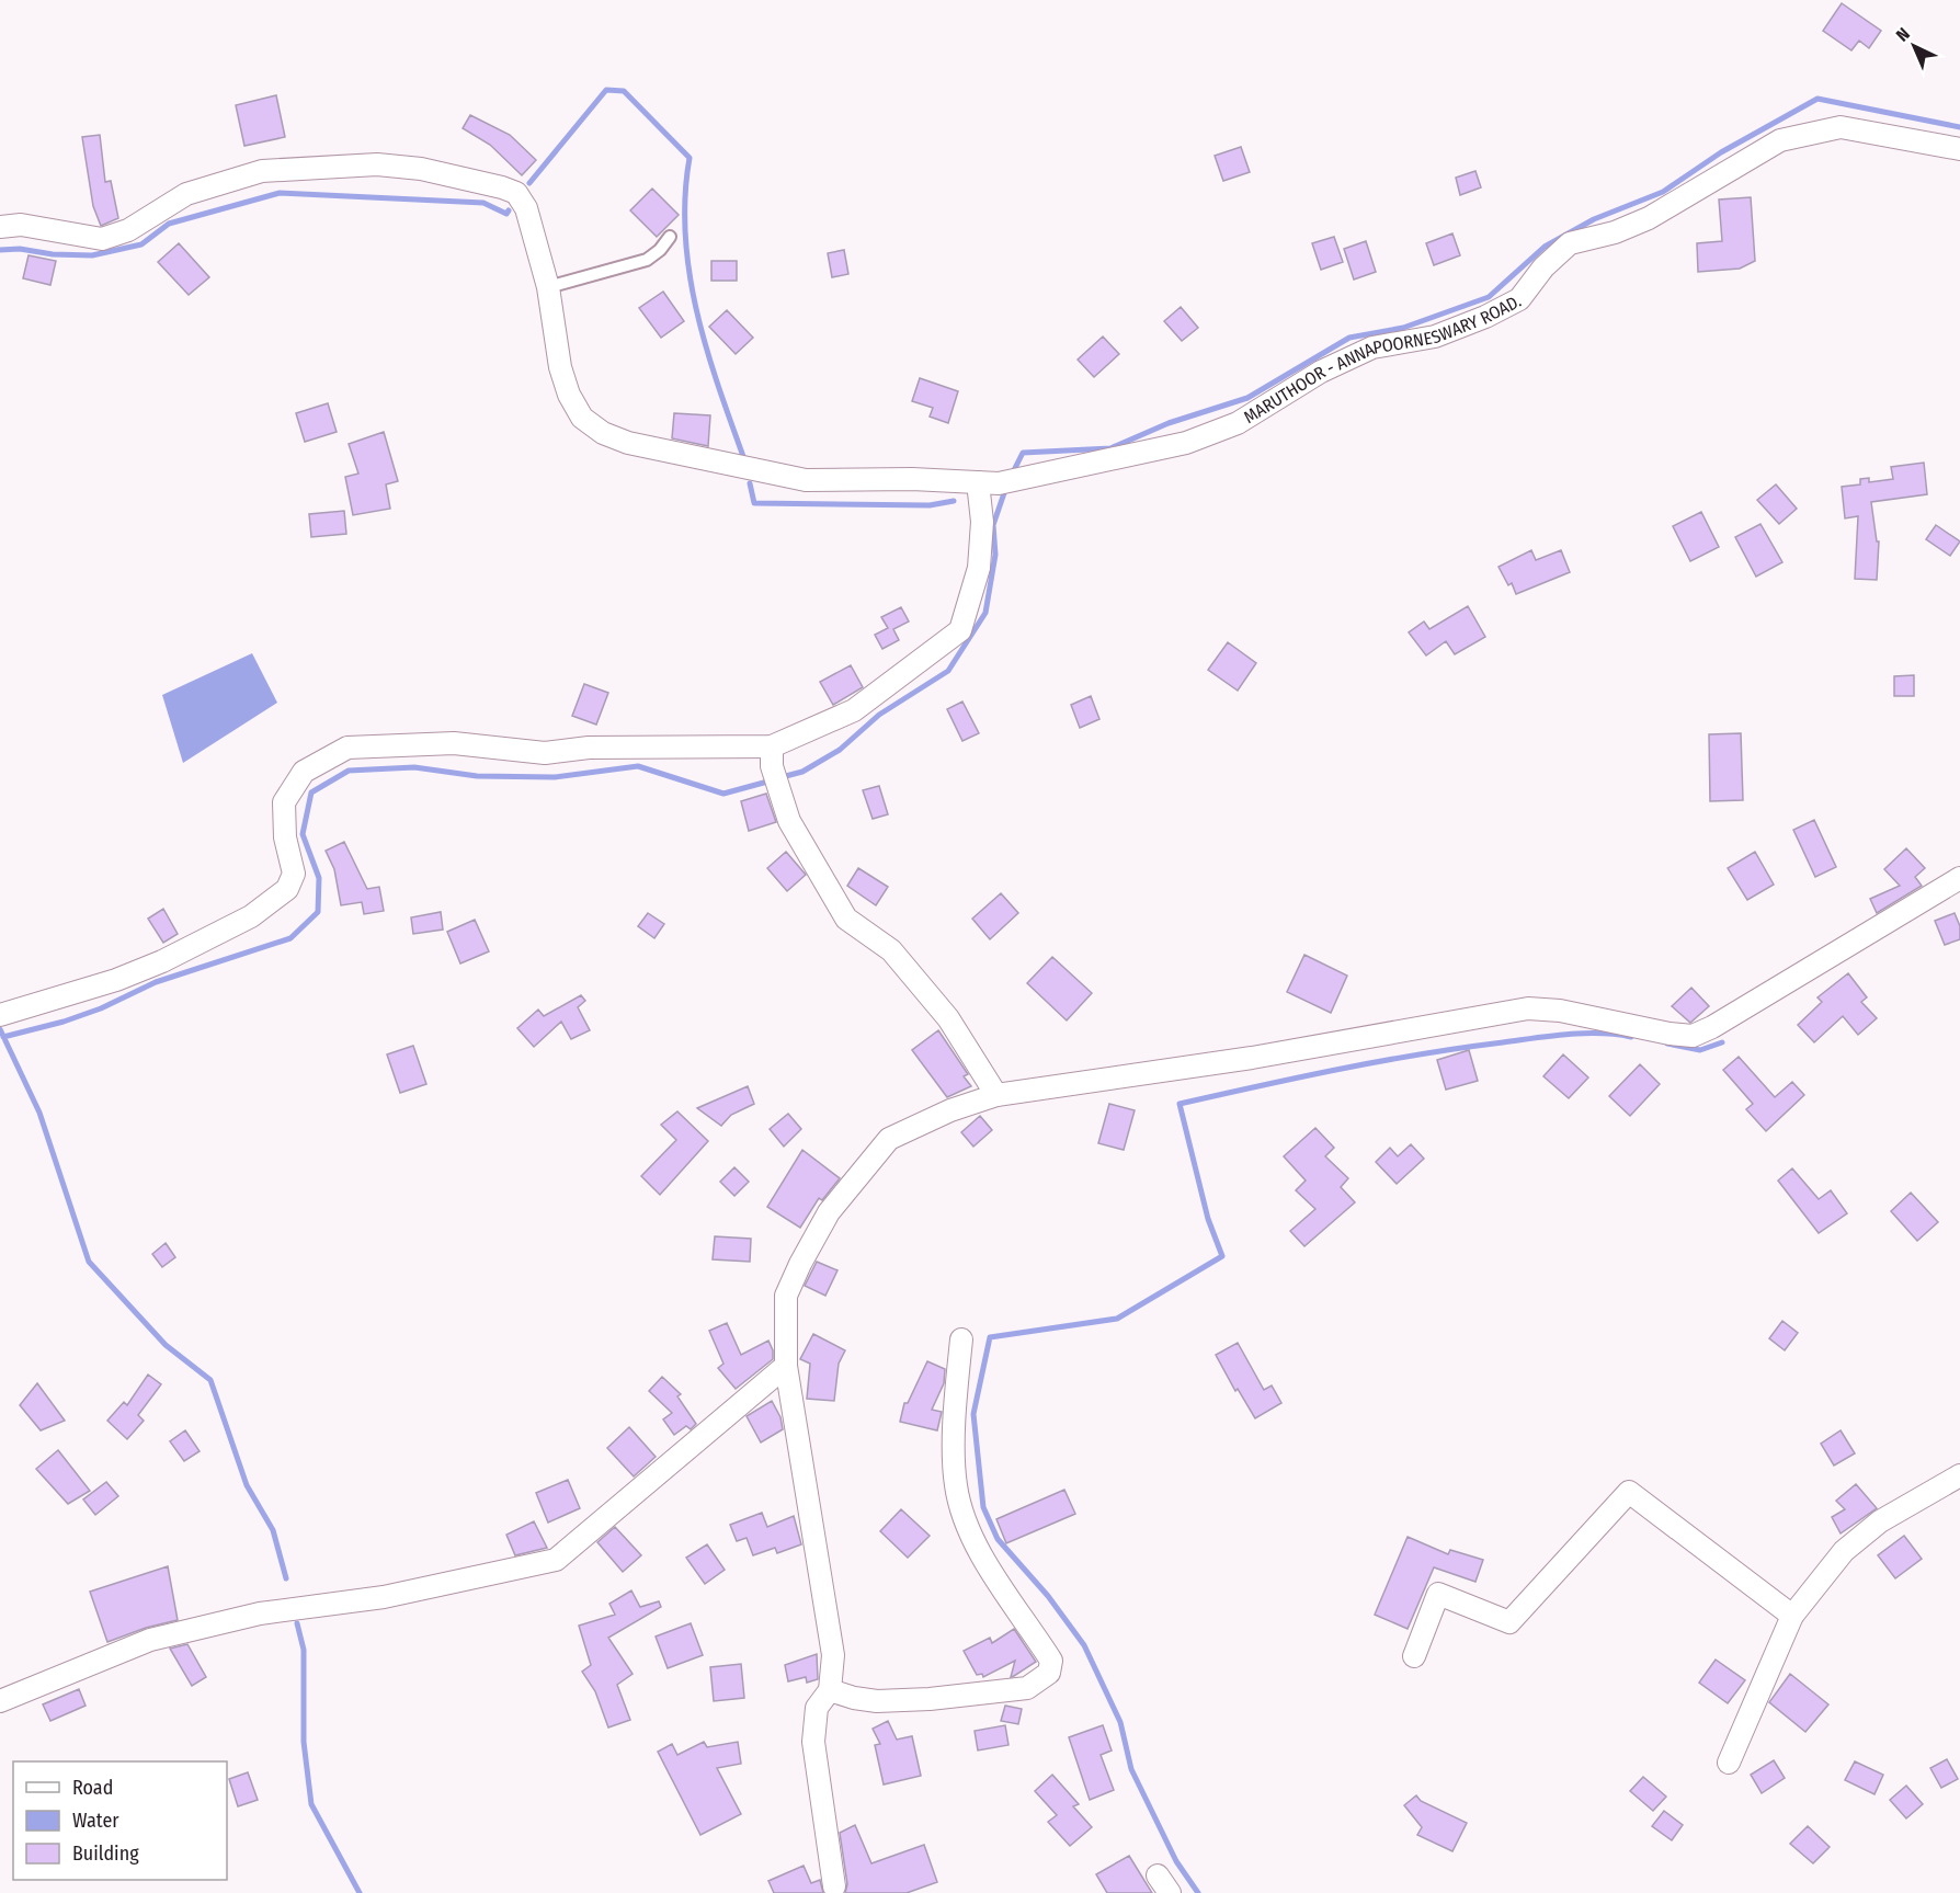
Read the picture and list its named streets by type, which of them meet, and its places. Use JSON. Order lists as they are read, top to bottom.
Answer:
{
  "streets": {
    "street": ["MARUTHOOR - ANNAPOORNESWARY ROAD."]
  },
  "legend": ["Road", "Water", "Building"],
  "north": "top left"
}
